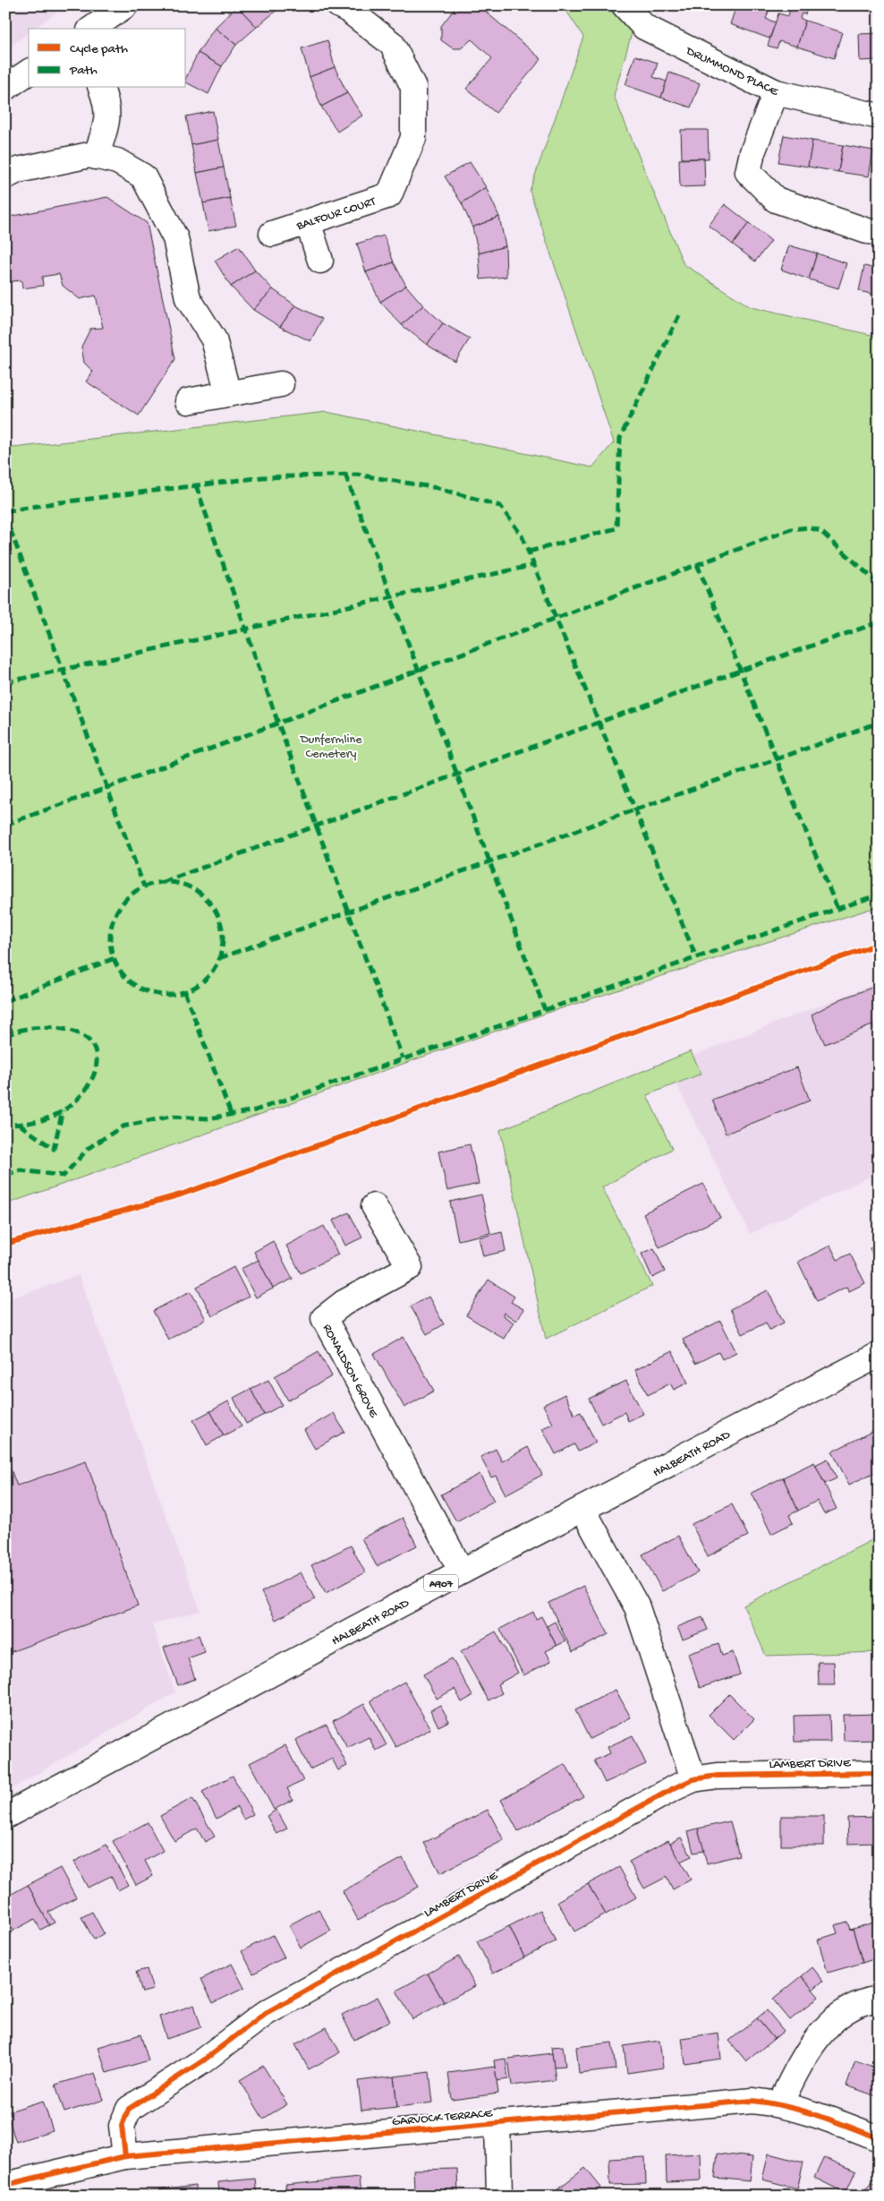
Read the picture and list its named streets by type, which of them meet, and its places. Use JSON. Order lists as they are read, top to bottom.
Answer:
{
  "streets": {
    "street": [
      "DRUMMOND PLACE",
      "BALFOUR COURT",
      "RONALDSON GROVE",
      "HALBEATH ROAD",
      "A907",
      "LAMBERT DRIVE",
      "GARVOCK TERRACE"
    ]
  },
  "crossings": [
    ["RONALDSON GROVE", "HALBEATH ROAD"],
    ["LAMBERT DRIVE", "GARVOCK TERRACE"]
  ],
  "parks": ["Dunfermline Cemetery"],
  "legend": ["Cycle path", "Path"]
}
